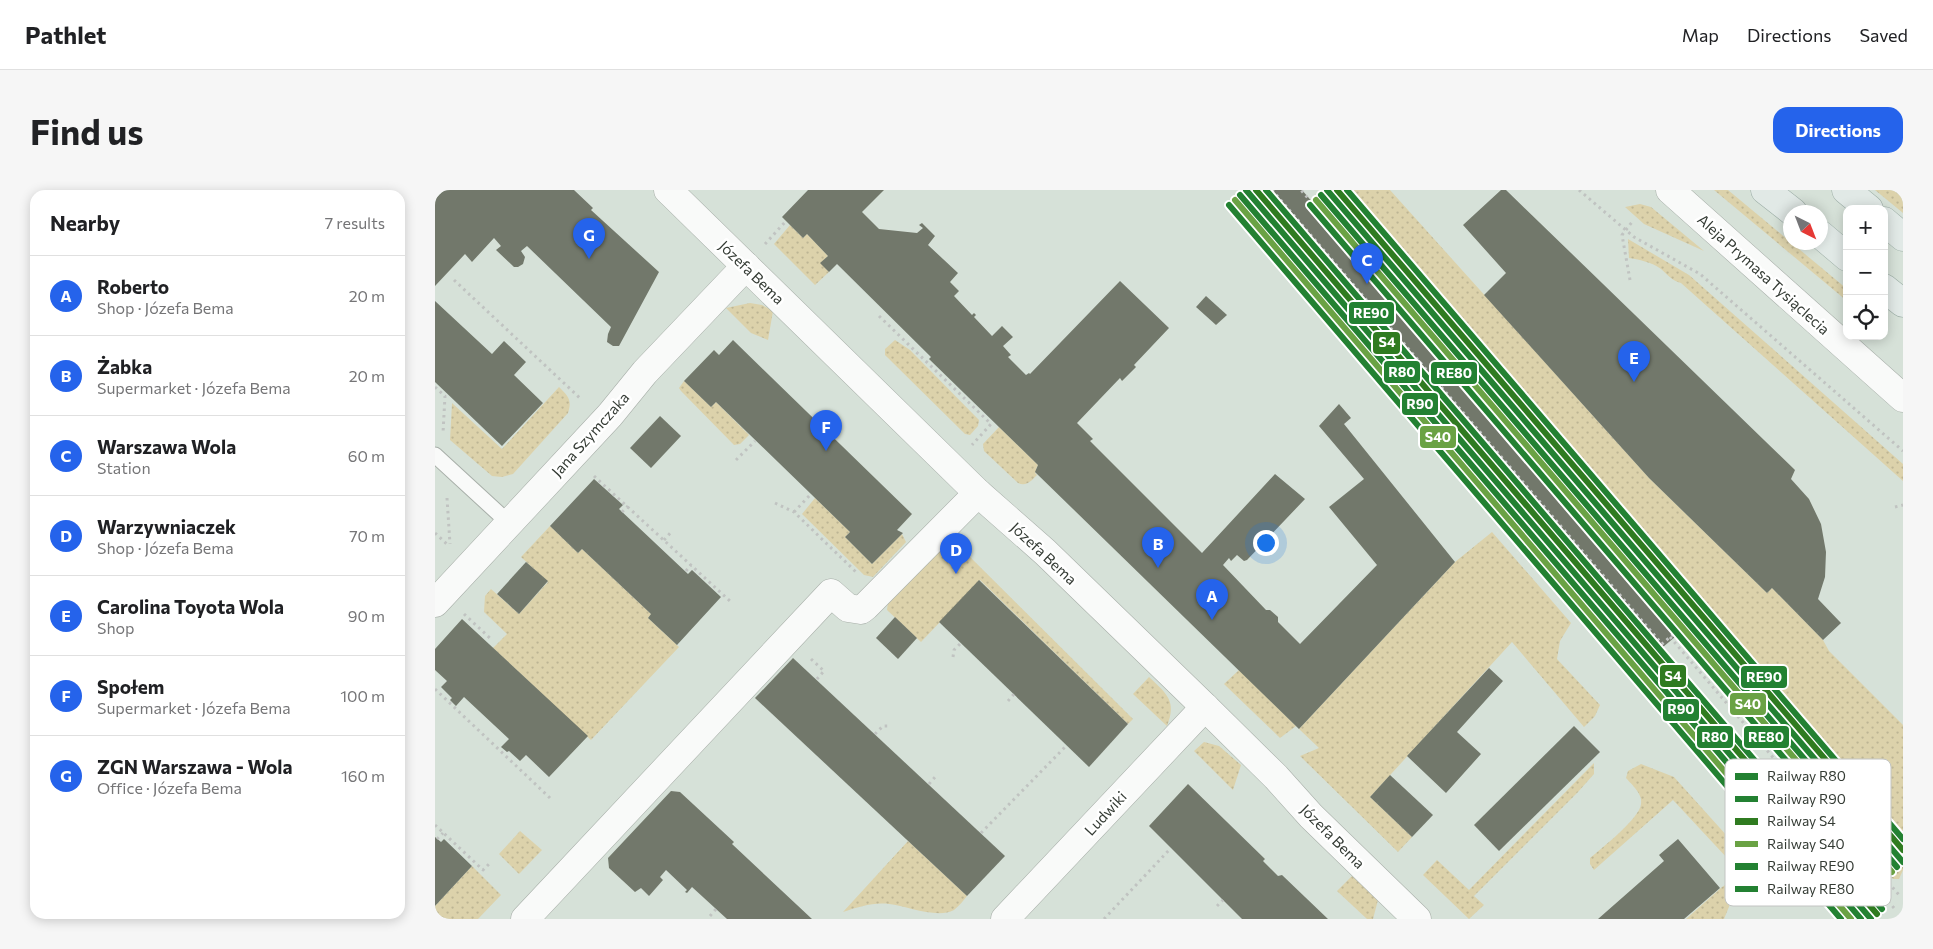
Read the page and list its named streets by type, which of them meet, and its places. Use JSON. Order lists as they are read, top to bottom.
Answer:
{
  "streets": {
    "street": [
      "Józefa Bema",
      "Aleja Prymasa Tysiąclecia",
      "Jana Szymczaka",
      "Ludwiki"
    ]
  },
  "crossings": [
    ["Józefa Bema", "Jana Szymczaka"],
    ["Józefa Bema", "Ludwiki"]
  ],
  "lines": [
    "rail line R80",
    "rail line S4",
    "rail line RE90",
    "rail line R90",
    "rail line S40",
    "rail line RE80"
  ],
  "legend": [
    "Railway R80",
    "Railway R90",
    "Railway S4",
    "Railway S40",
    "Railway RE90",
    "Railway RE80"
  ],
  "north": "bottom right",
  "page": {
    "header": "Pathlet",
    "nav": ["Map", "Directions", "Saved"],
    "buttons": "Directions",
    "title": "Find us",
    "heading": ["Nearby", "7 results"],
    "map_buttons": ["+", "−"],
    "pins": [
      "G",
      "C",
      "E",
      "F",
      "B",
      "D",
      "A"
    ],
    "list": [
      {
        "mark": "A",
        "name": "Roberto",
        "note": "Shop · Józefa Bema",
        "value": "20 m"
      },
      {
        "mark": "B",
        "name": "Żabka",
        "note": "Supermarket · Józefa Bema",
        "value": "20 m"
      },
      {
        "mark": "C",
        "name": "Warszawa Wola",
        "note": "Station",
        "value": "60 m"
      },
      {
        "mark": "D",
        "name": "Warzywniaczek",
        "note": "Shop · Józefa Bema",
        "value": "70 m"
      },
      {
        "mark": "E",
        "name": "Carolina Toyota Wola",
        "note": "Shop",
        "value": "90 m"
      },
      {
        "mark": "F",
        "name": "Społem",
        "note": "Supermarket · Józefa Bema",
        "value": "100 m"
      },
      {
        "mark": "G",
        "name": "ZGN Warszawa - Wola",
        "note": "Office · Józefa Bema",
        "value": "160 m"
      }
    ]
  }
}
